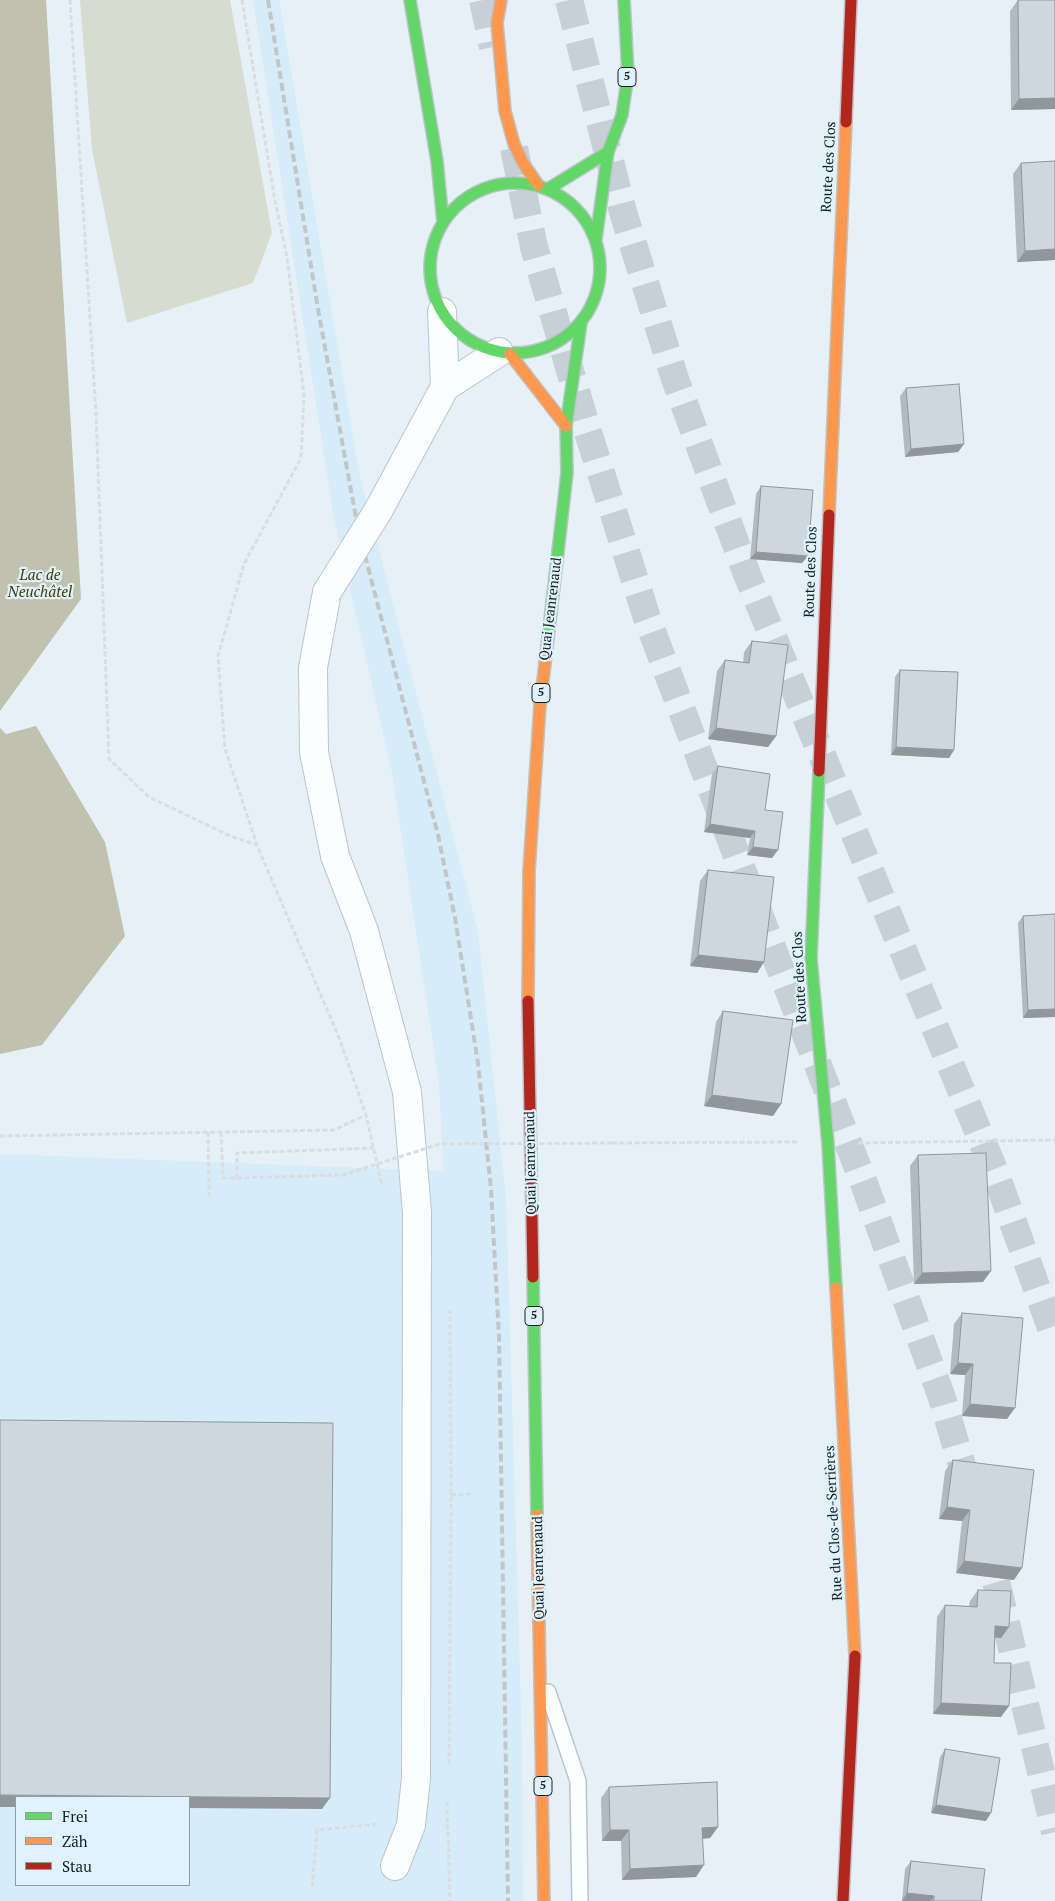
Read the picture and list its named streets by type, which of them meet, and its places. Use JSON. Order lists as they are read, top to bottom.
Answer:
{
  "streets": {
    "main road": [
      "5",
      "Route des Clos",
      "Quai Jeanrenaud",
      "Rue du Clos-de-Serrières"
    ]
  },
  "crossings": [
    ["5", "Quai Jeanrenaud"],
    ["Route des Clos", "Rue du Clos-de-Serrières"]
  ],
  "water": ["Lac de Neuchâtel"],
  "legend": ["Frei", "Zäh", "Stau"]
}
